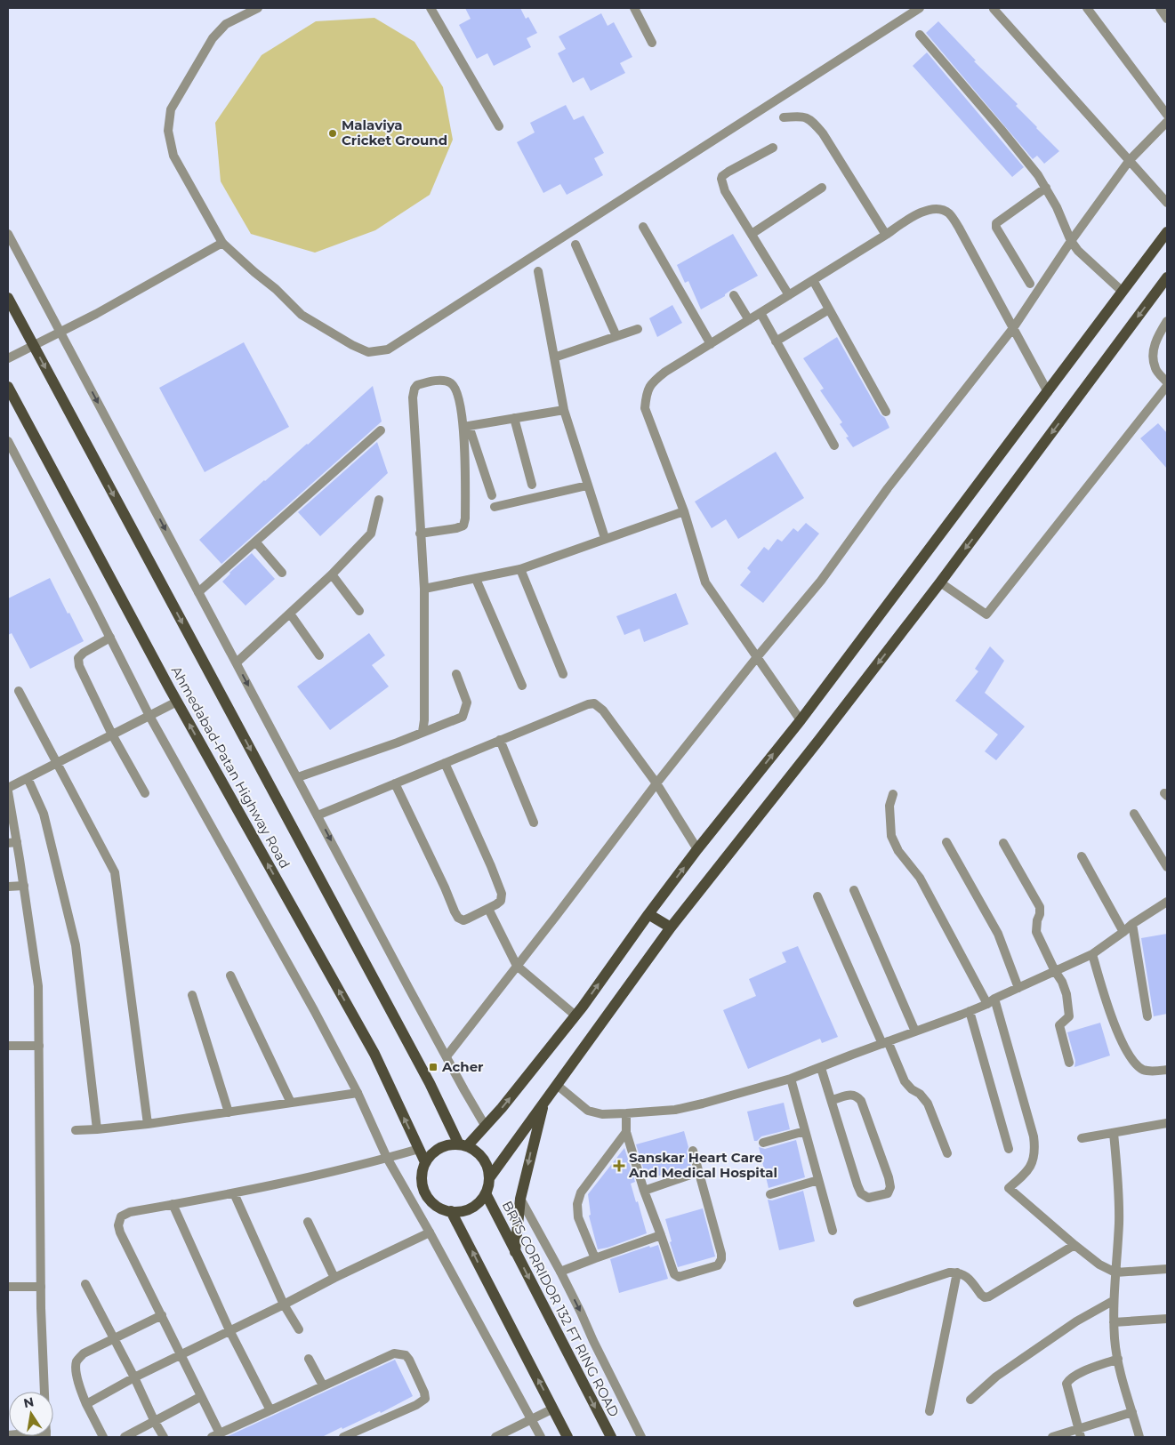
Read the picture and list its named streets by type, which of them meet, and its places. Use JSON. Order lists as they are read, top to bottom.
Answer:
{
  "streets": {
    "main road": ["Ahmedabad-Patan Highway Road", "BRTS CORRIDOR 132 FT RING ROAD"]
  },
  "crossings": [
    ["Ahmedabad-Patan Highway Road", "BRTS CORRIDOR 132 FT RING ROAD"]
  ],
  "places": {
    "other": ["Malaviya Cricket Ground"],
    "transit": ["Acher"],
    "health": ["Sanskar Heart Care And Medical Hospital"]
  },
  "north": "top"
}
